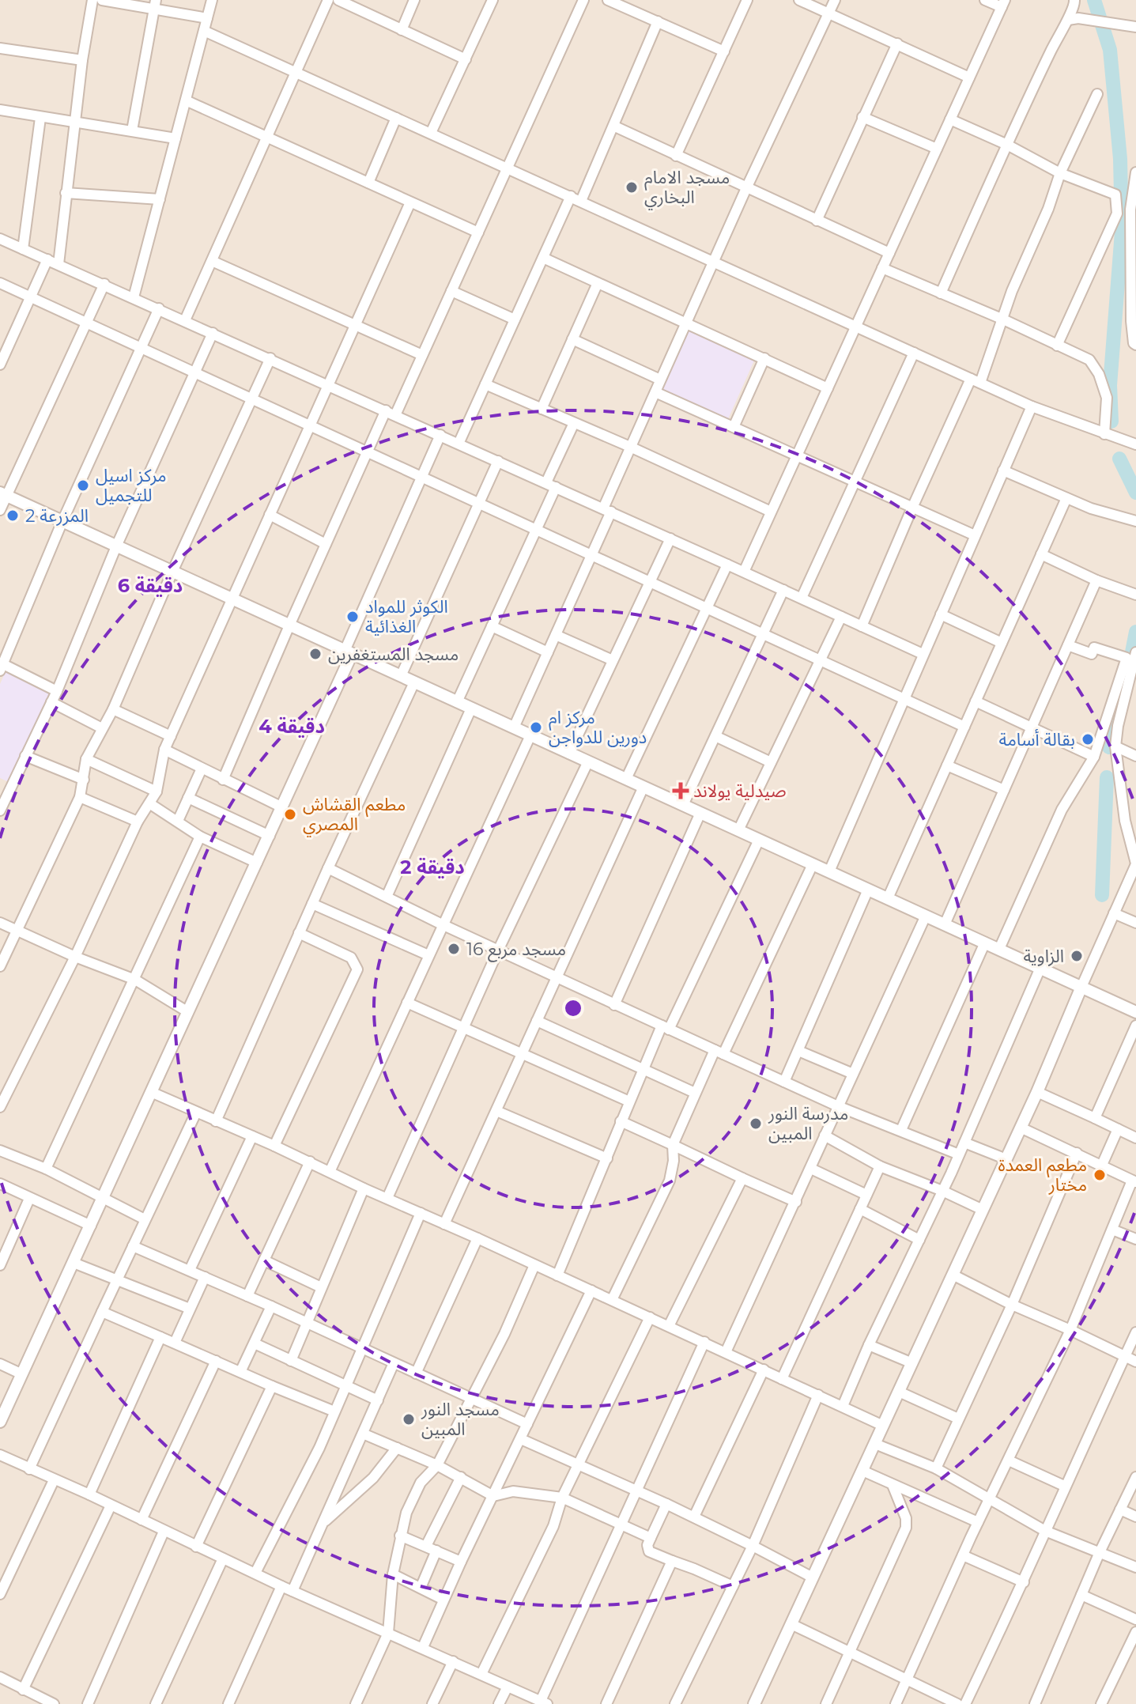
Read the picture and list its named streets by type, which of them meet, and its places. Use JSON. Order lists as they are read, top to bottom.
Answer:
{
  "places": {
    "other": [
      "مسجد الامام البخاري",
      "مركز اسيل للتجميل",
      "المزرعة 2",
      "الكوثر للمواد الغذائية",
      "مسجد المستغفرين",
      "مركز ام دورين للدواجن",
      "بقالة أسامة",
      "مطعم القشاش المصري",
      "مسجد مربع 16",
      "الزاوية",
      "مدرسة النور المبين",
      "مطعم العمدة مختار",
      "مسجد النور المبين"
    ],
    "health": ["صيدلية يولاند"]
  },
  "rings": ["6 دقيقة", "4 دقيقة", "2 دقيقة"]
}
